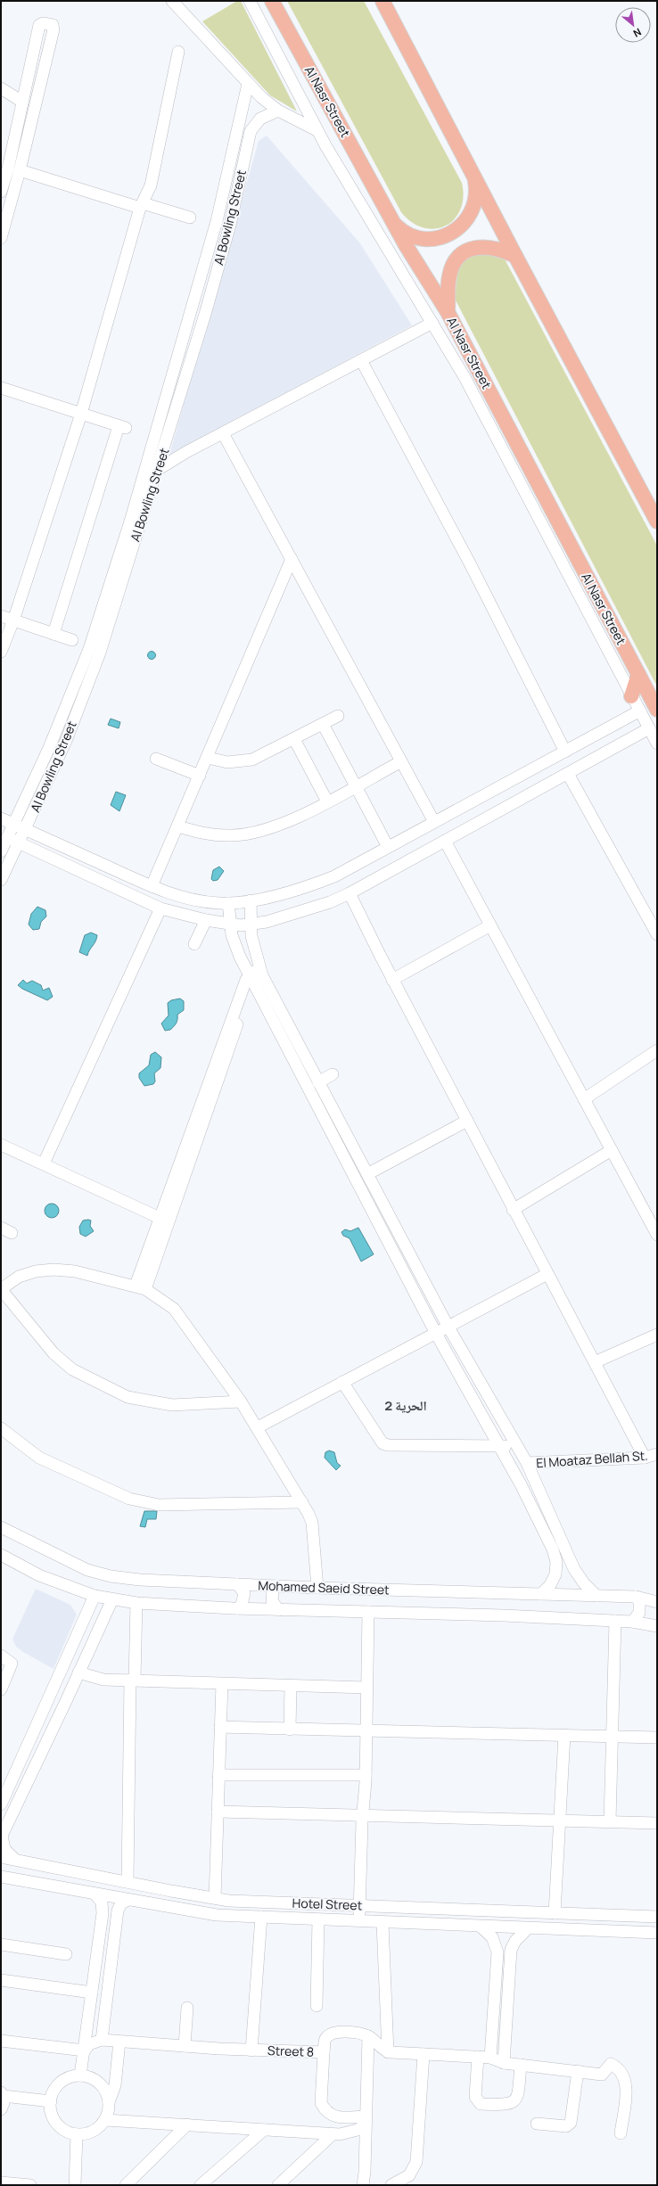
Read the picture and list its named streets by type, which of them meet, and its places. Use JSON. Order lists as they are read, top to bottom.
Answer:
{
  "streets": {
    "main road": ["Al Nasr Street"],
    "street": [
      "Al Bowling Street",
      "El Moataz Bellah St.",
      "Mohamed Saeid Street",
      "Hotel Street",
      "Street 8"
    ]
  },
  "districts": ["الحرية 2"],
  "north": "bottom right"
}
